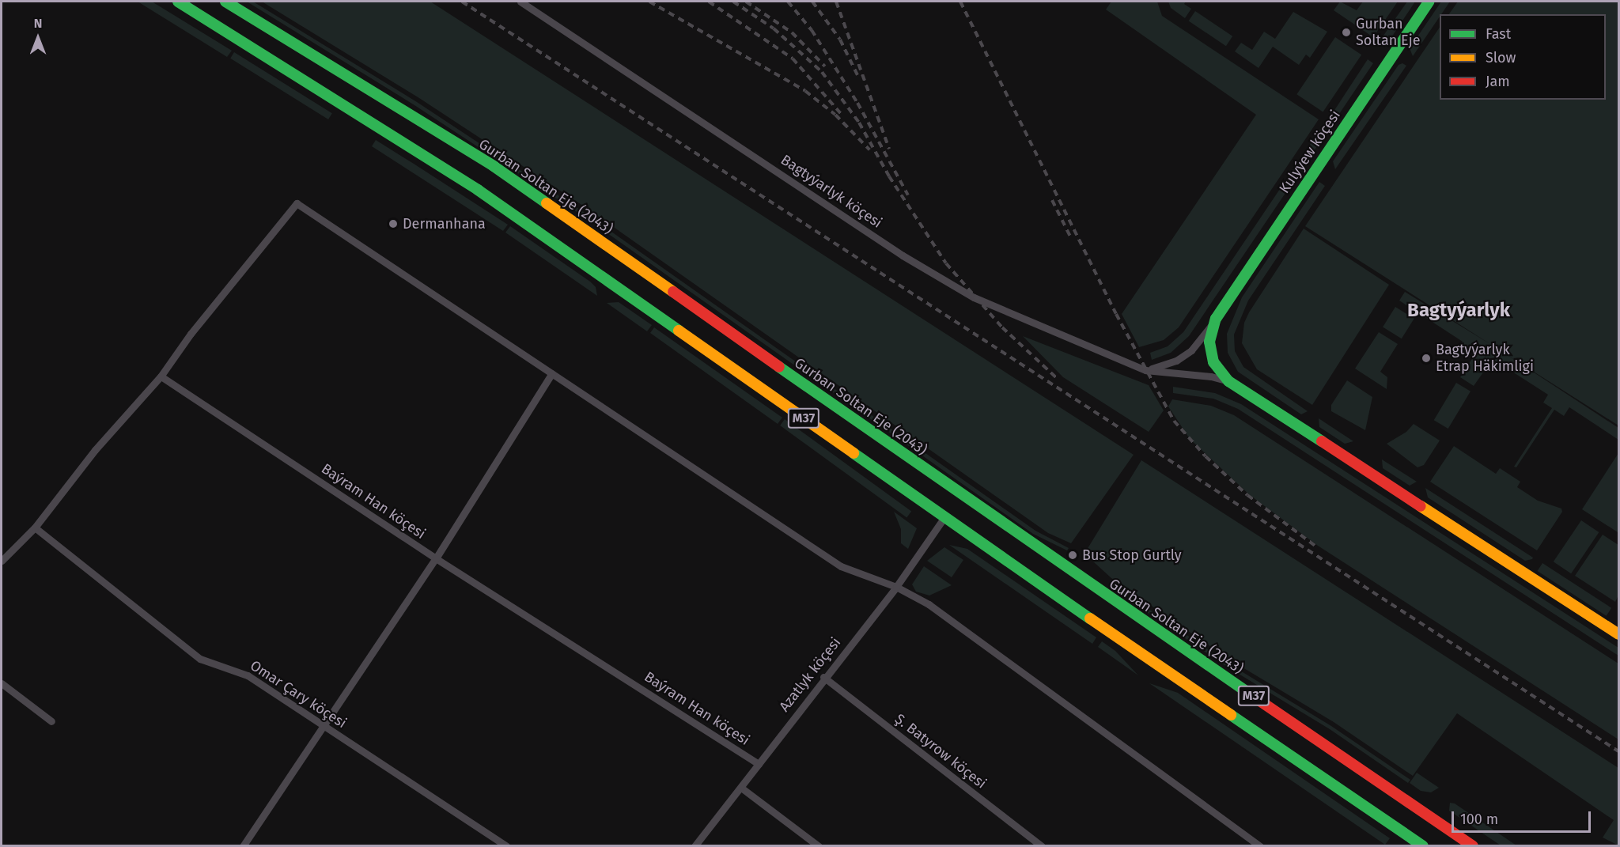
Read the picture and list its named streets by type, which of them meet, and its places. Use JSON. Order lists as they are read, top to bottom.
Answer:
{
  "streets": {
    "main road": ["Kulyýew köçesi", "Gurban Soltan Eje (2043)", "M37"],
    "street": [
      "Bagtyýarlyk köçesi",
      "Baýram Han köçesi",
      "Azatlyk köçesi",
      "Omar Çary köçesi",
      "Ş. Batyrow köçesi"
    ]
  },
  "crossings": [
    ["M37", "Azatlyk köçesi"],
    ["Baýram Han köçesi", "Azatlyk köçesi"],
    ["Azatlyk köçesi", "Ş. Batyrow köçesi"]
  ],
  "districts": ["Bagtyýarlyk"],
  "places": [
    "Gurban Soltan Eje",
    "Dermanhana",
    "Bagtyýarlyk Etrap Häkimligi",
    "Bus Stop Gurtly"
  ],
  "legend": ["Fast", "Slow", "Jam"],
  "scale_bar": "100 m",
  "north": "top"
}
